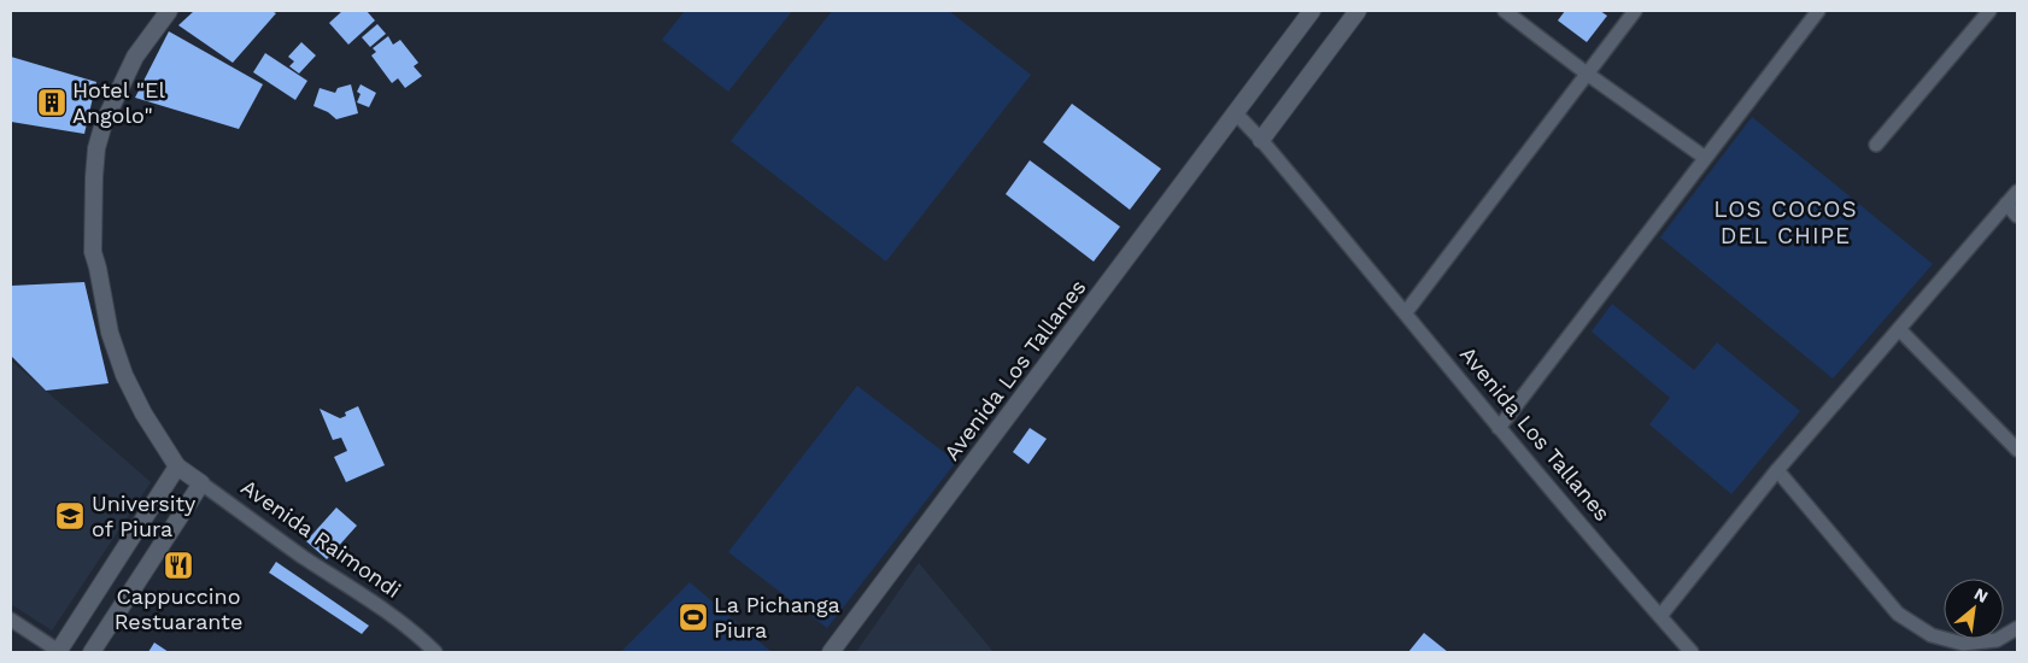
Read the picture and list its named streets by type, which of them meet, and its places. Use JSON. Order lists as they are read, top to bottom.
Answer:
{
  "streets": {
    "street": ["Avenida Los Tallanes", "Avenida Raimondi"]
  },
  "districts": ["LOS COCOS DEL CHIPE"],
  "places": {
    "building": ["Hotel \"El Angolo\""],
    "school or university": ["University of Piura"],
    "restaurant": ["Cappuccino Restuarante"],
    "sports": ["La Pichanga Piura"]
  },
  "north": "top right"
}
